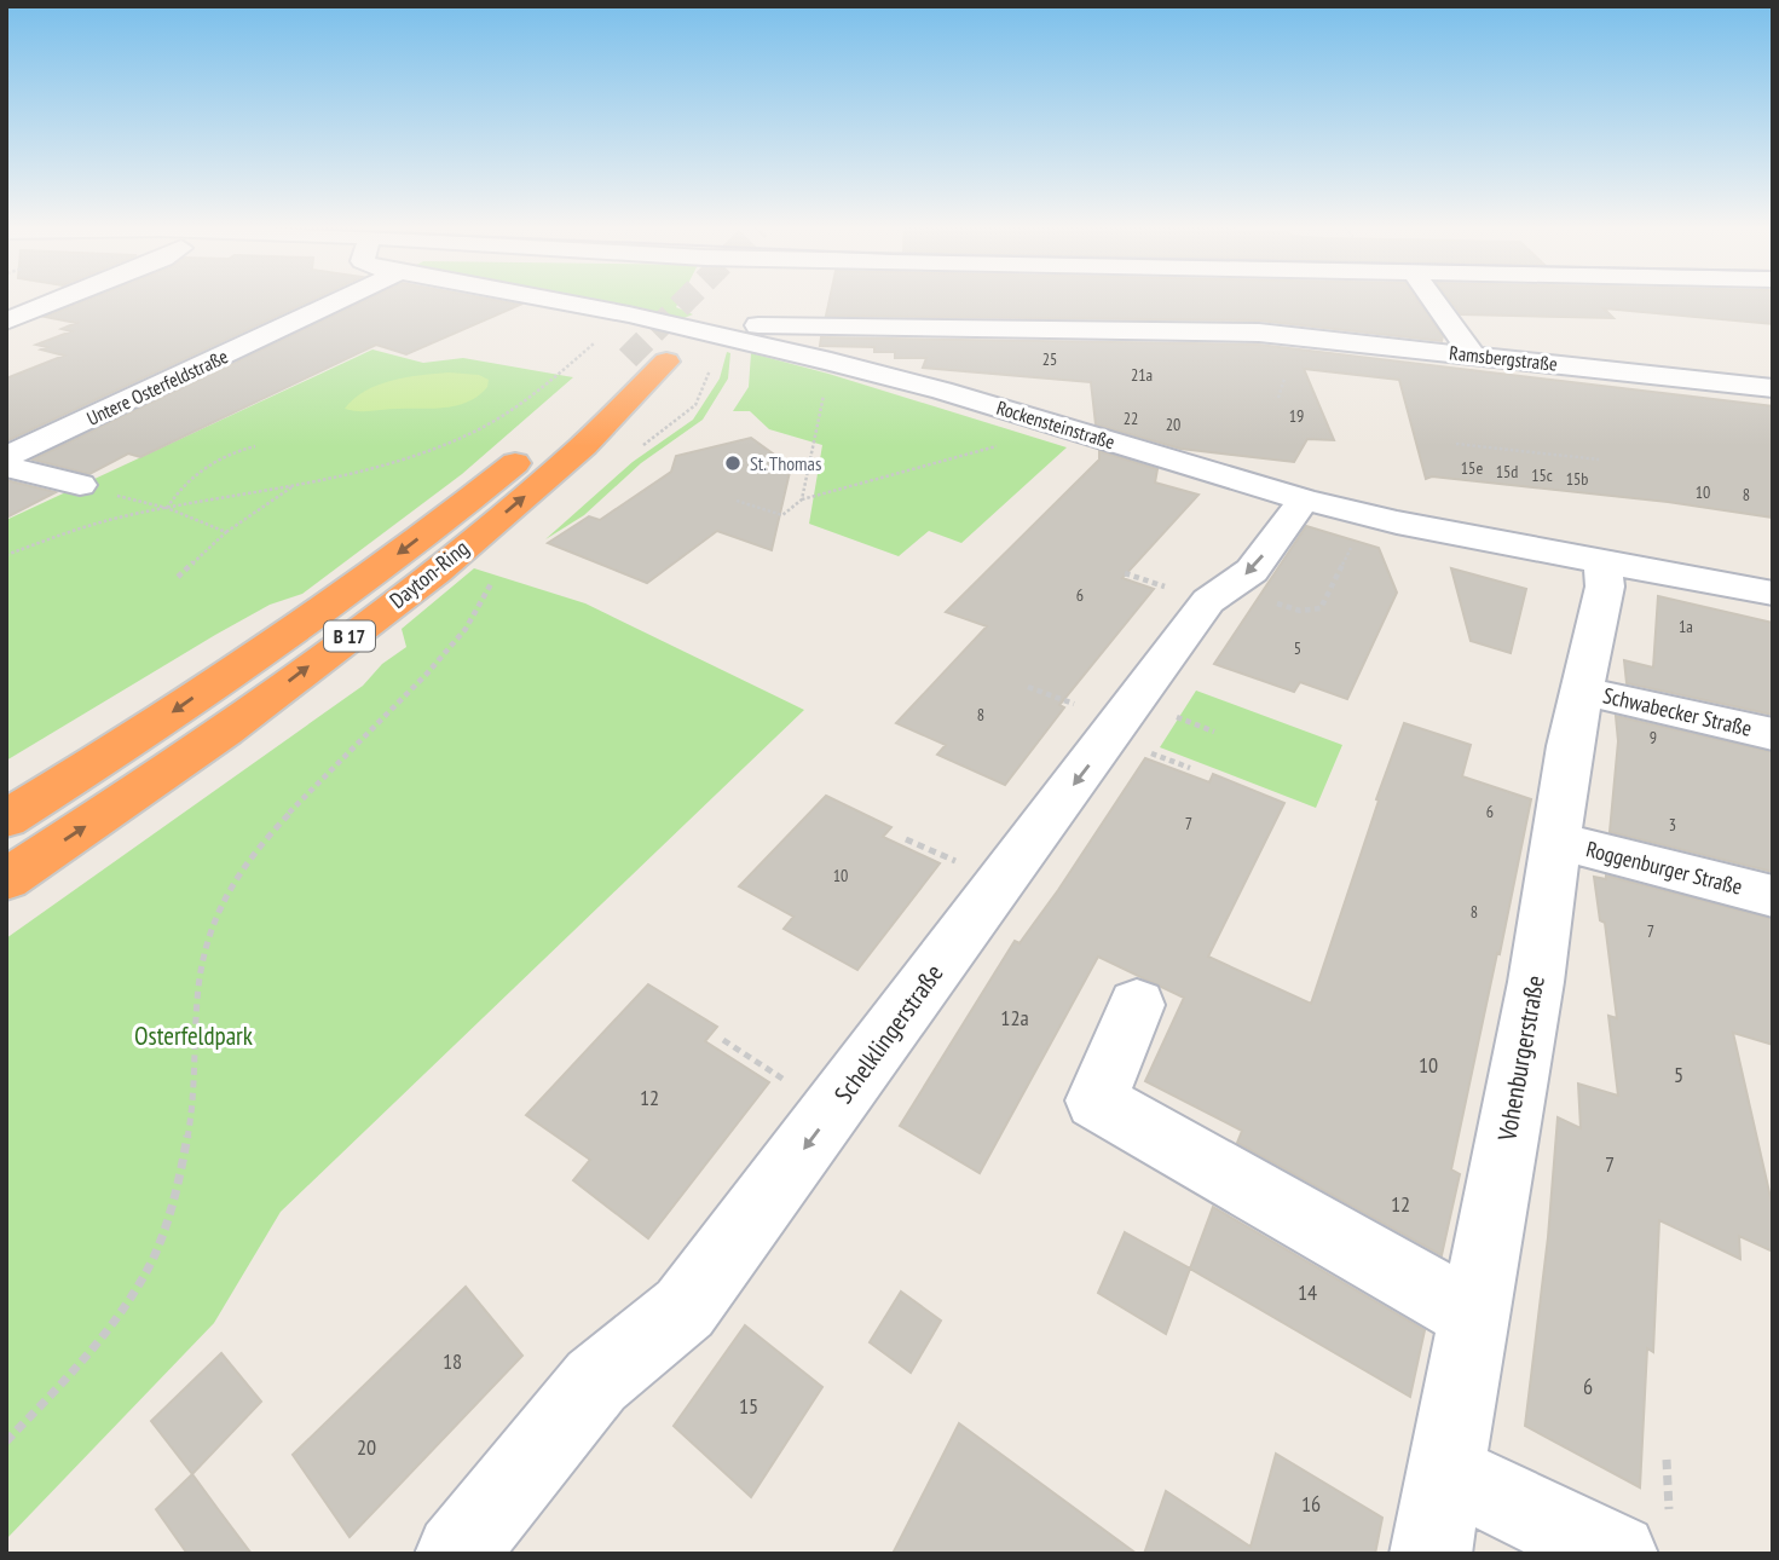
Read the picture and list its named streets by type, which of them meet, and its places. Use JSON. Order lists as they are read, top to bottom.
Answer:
{
  "streets": {
    "highway": ["Dayton-Ring", "B 17"],
    "street": [
      "Ramsbergstraße",
      "Untere Osterfeldstraße",
      "Rockensteinstraße",
      "Schwabecker Straße",
      "Roggenburger Straße",
      "Schelklingerstraße",
      "Vohenburgerstraße"
    ]
  },
  "crossings": [
    ["Ramsbergstraße", "Rockensteinstraße"],
    ["Rockensteinstraße", "Schelklingerstraße"],
    ["Rockensteinstraße", "Vohenburgerstraße"],
    ["Schwabecker Straße", "Vohenburgerstraße"],
    ["Roggenburger Straße", "Vohenburgerstraße"]
  ],
  "one_way": ["Schelklingerstraße"],
  "parks": ["Osterfeldpark"],
  "places": ["St. Thomas"],
  "house_numbers": [
    "25",
    "21a",
    "19",
    "22",
    "20",
    "15e",
    "15d",
    "15c",
    "15b",
    "10",
    "8",
    "6",
    "1a",
    "5",
    "8",
    "9",
    "6",
    "7",
    "3",
    "10",
    "8",
    "7",
    "12a",
    "10",
    "5",
    "12",
    "7",
    "12",
    "14",
    "18",
    "6",
    "15",
    "20",
    "16"
  ]
}
